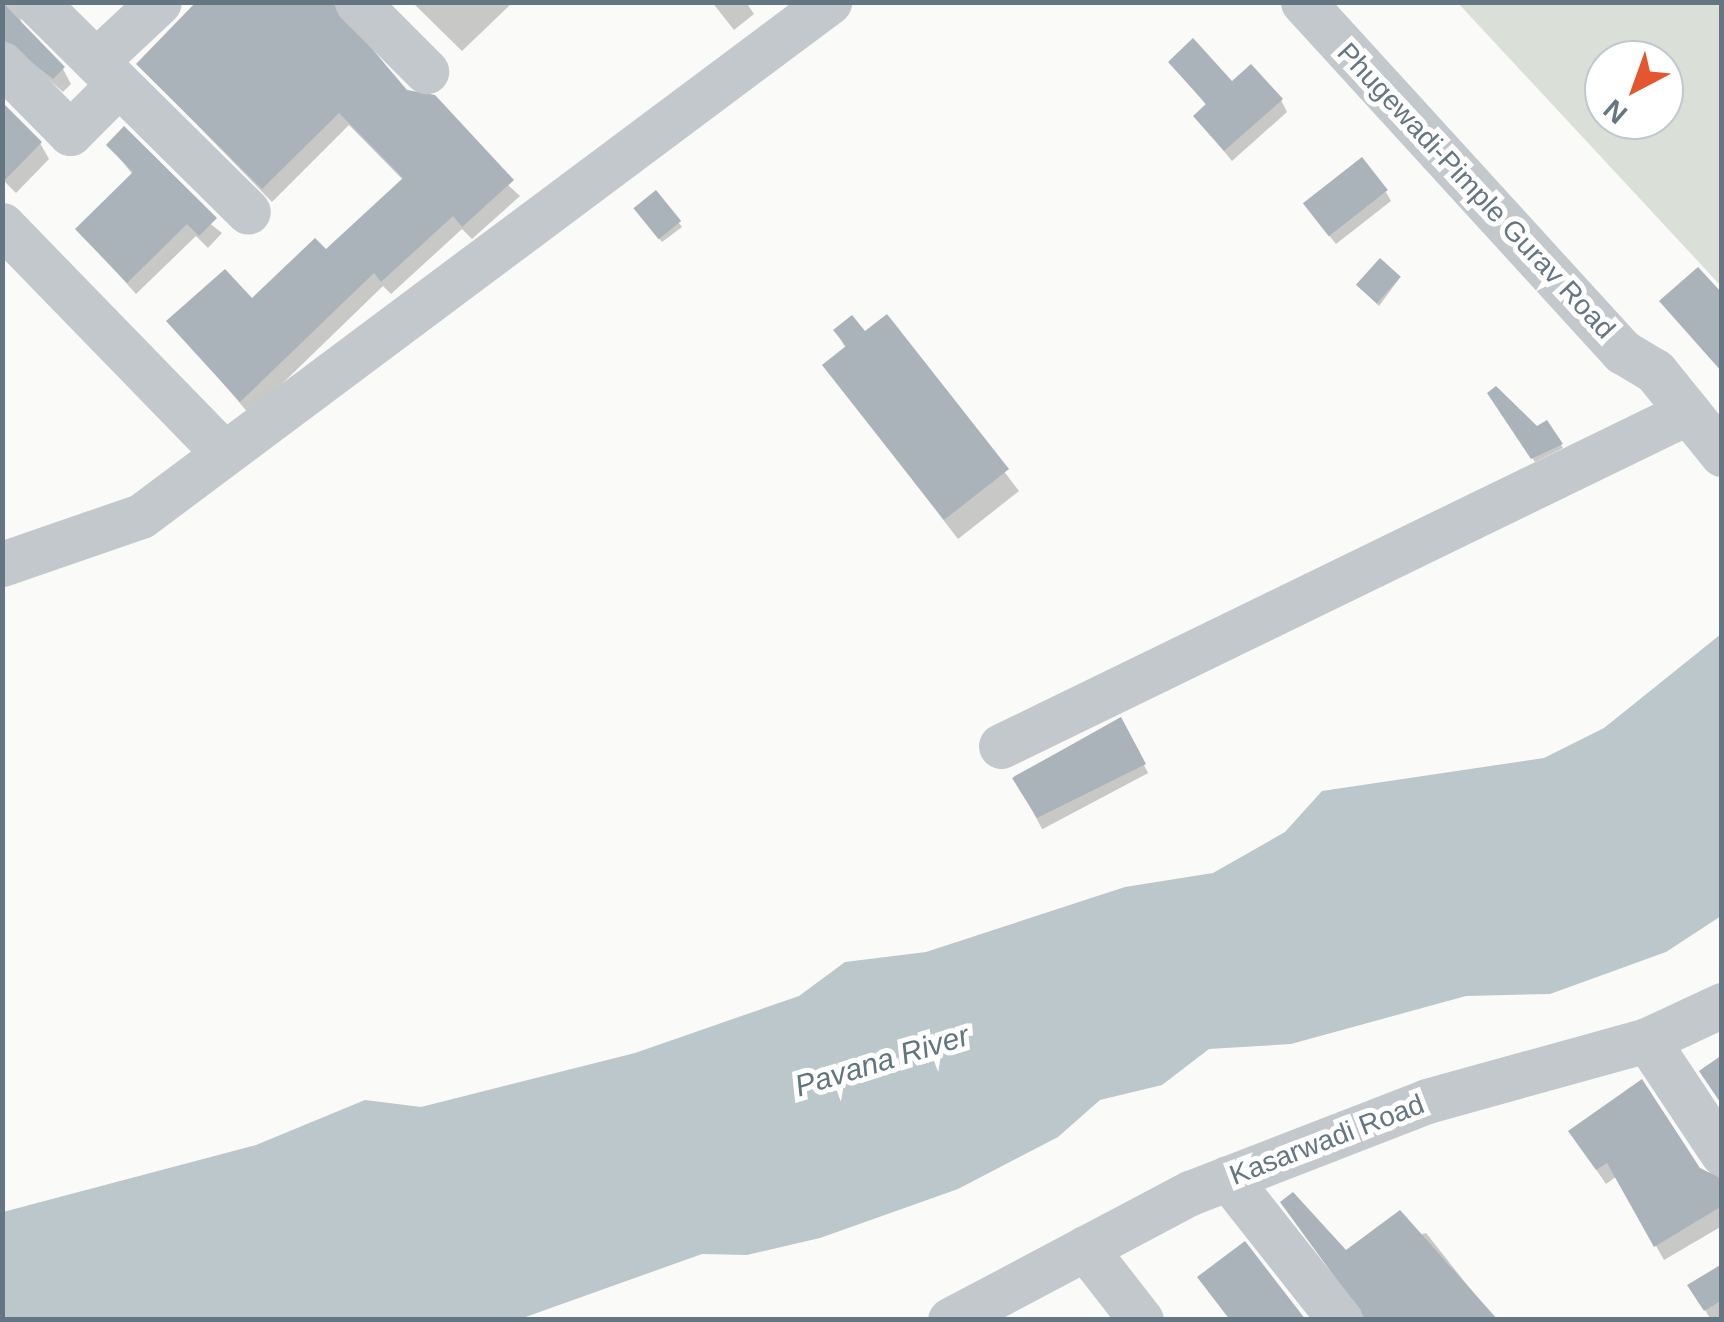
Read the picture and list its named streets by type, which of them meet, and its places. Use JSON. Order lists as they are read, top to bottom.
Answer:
{
  "streets": {
    "street": ["Phugewadi-Pimple Gurav Road", "Kasarwadi Road"]
  },
  "water": ["Pavana River"],
  "north": "bottom left"
}
